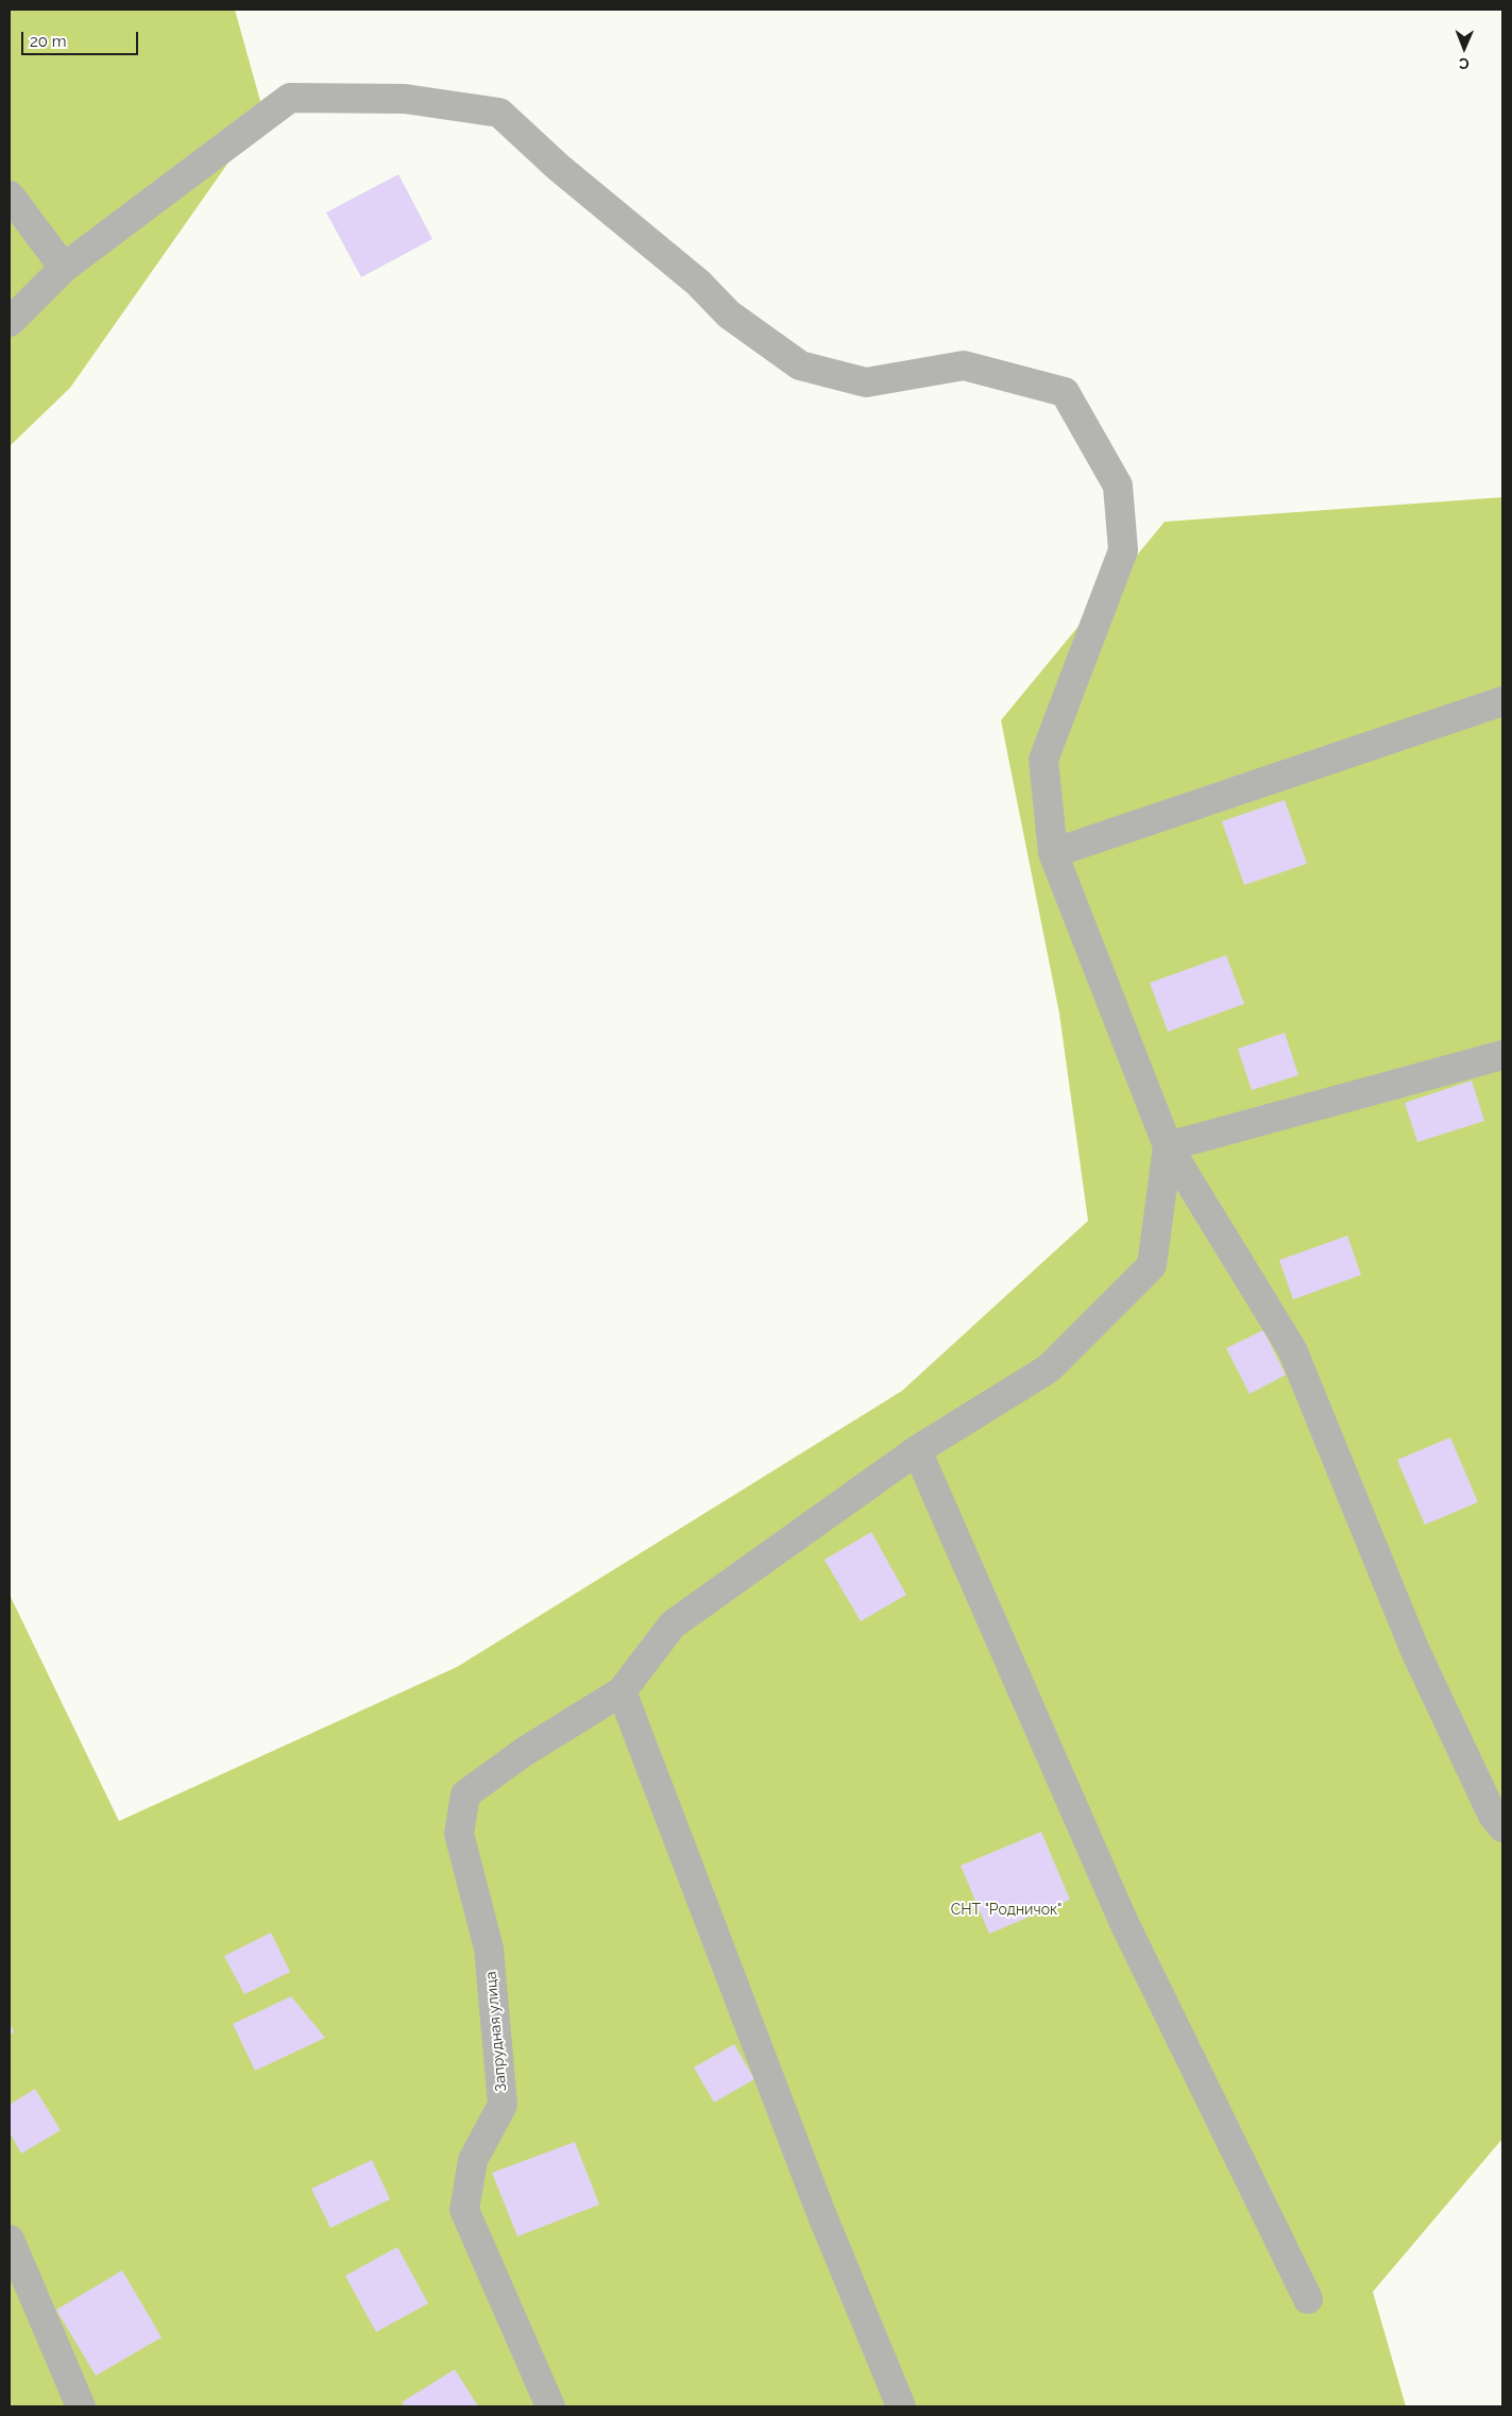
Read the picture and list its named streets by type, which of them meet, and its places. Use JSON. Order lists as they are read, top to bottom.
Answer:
{
  "streets": {
    "lane": ["Запрудная улица"]
  },
  "parks": ["СНТ \"Родничок\""],
  "scale_bar": "20 m",
  "north": "bottom"
}
